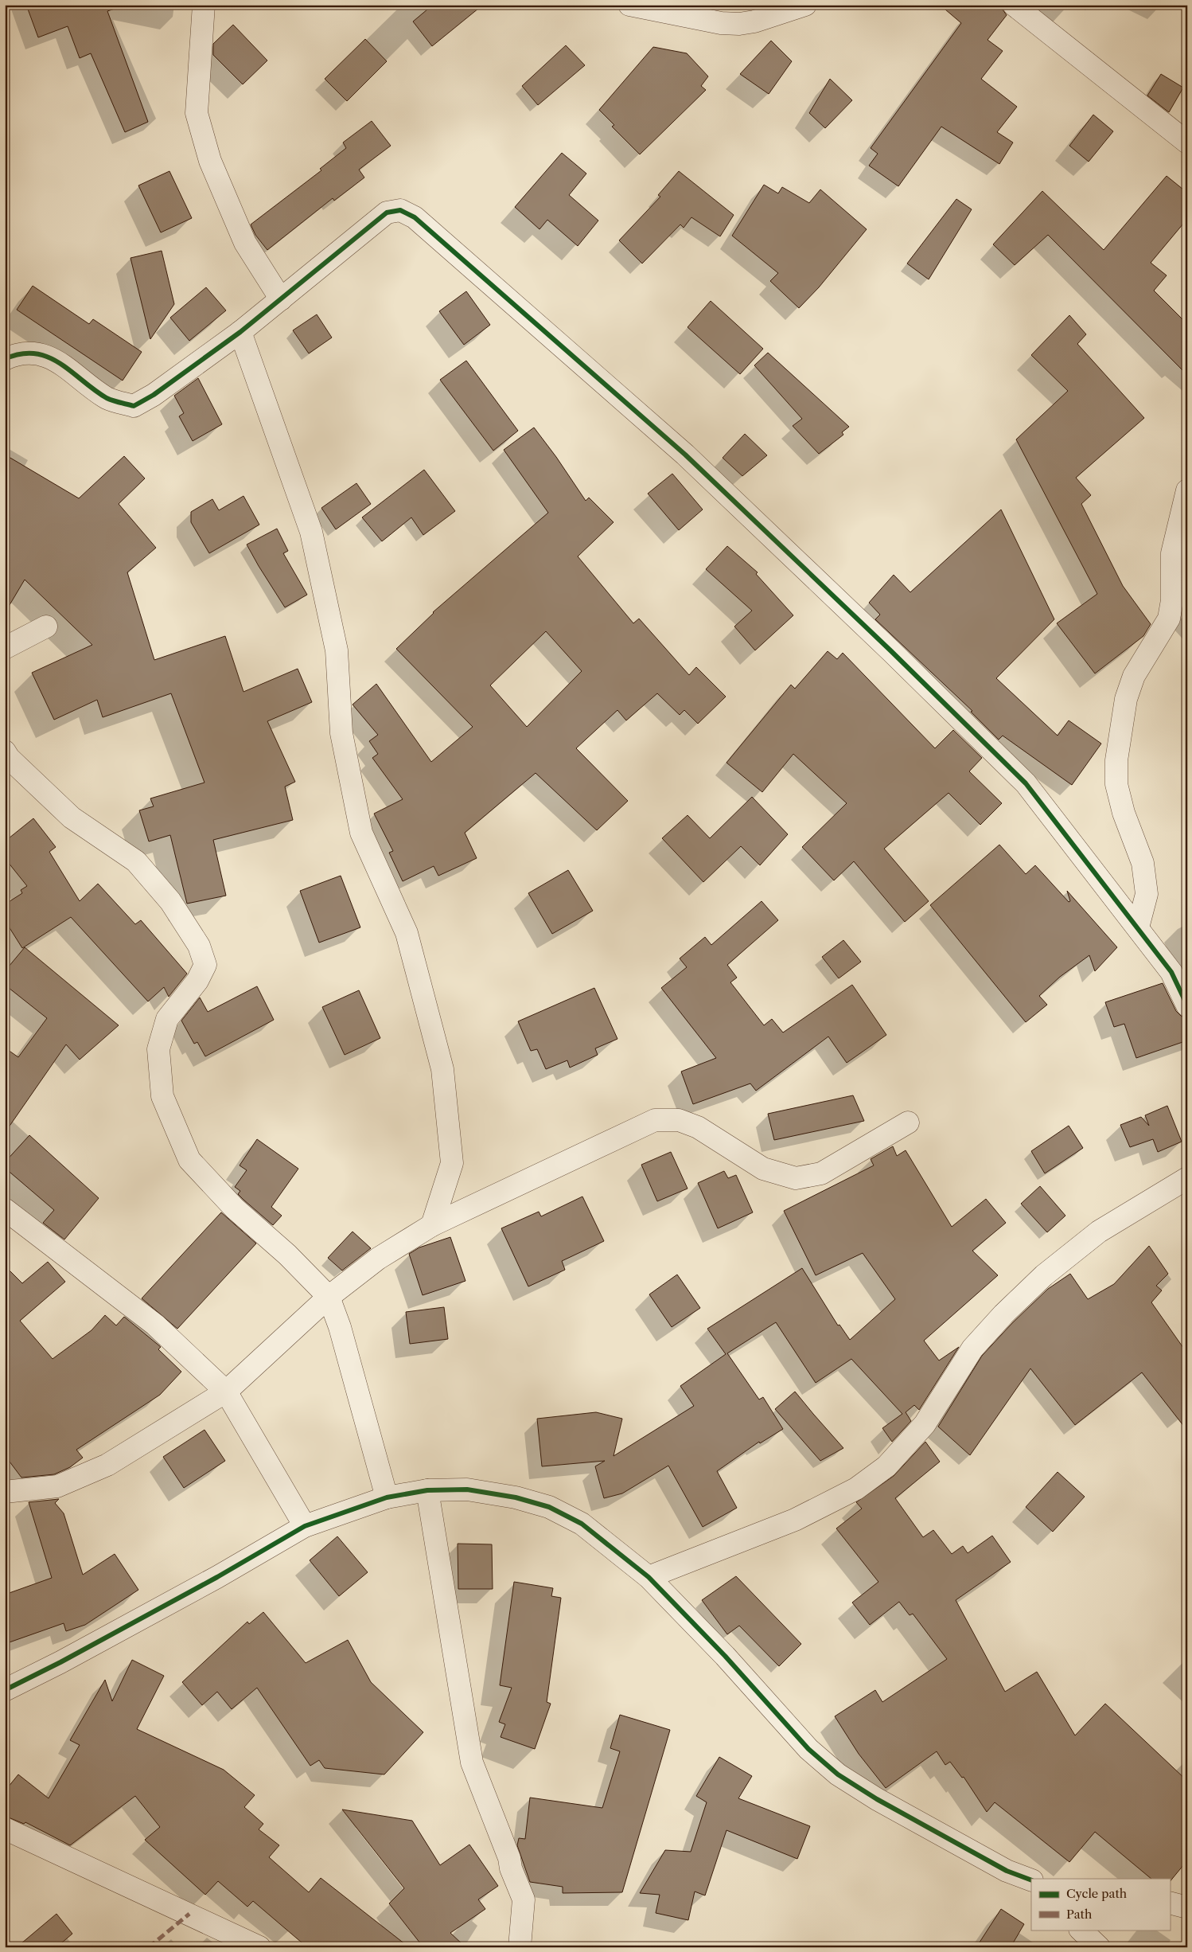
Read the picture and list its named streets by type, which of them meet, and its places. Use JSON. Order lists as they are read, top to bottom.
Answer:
{
  "legend": ["Cycle path", "Path"]
}
